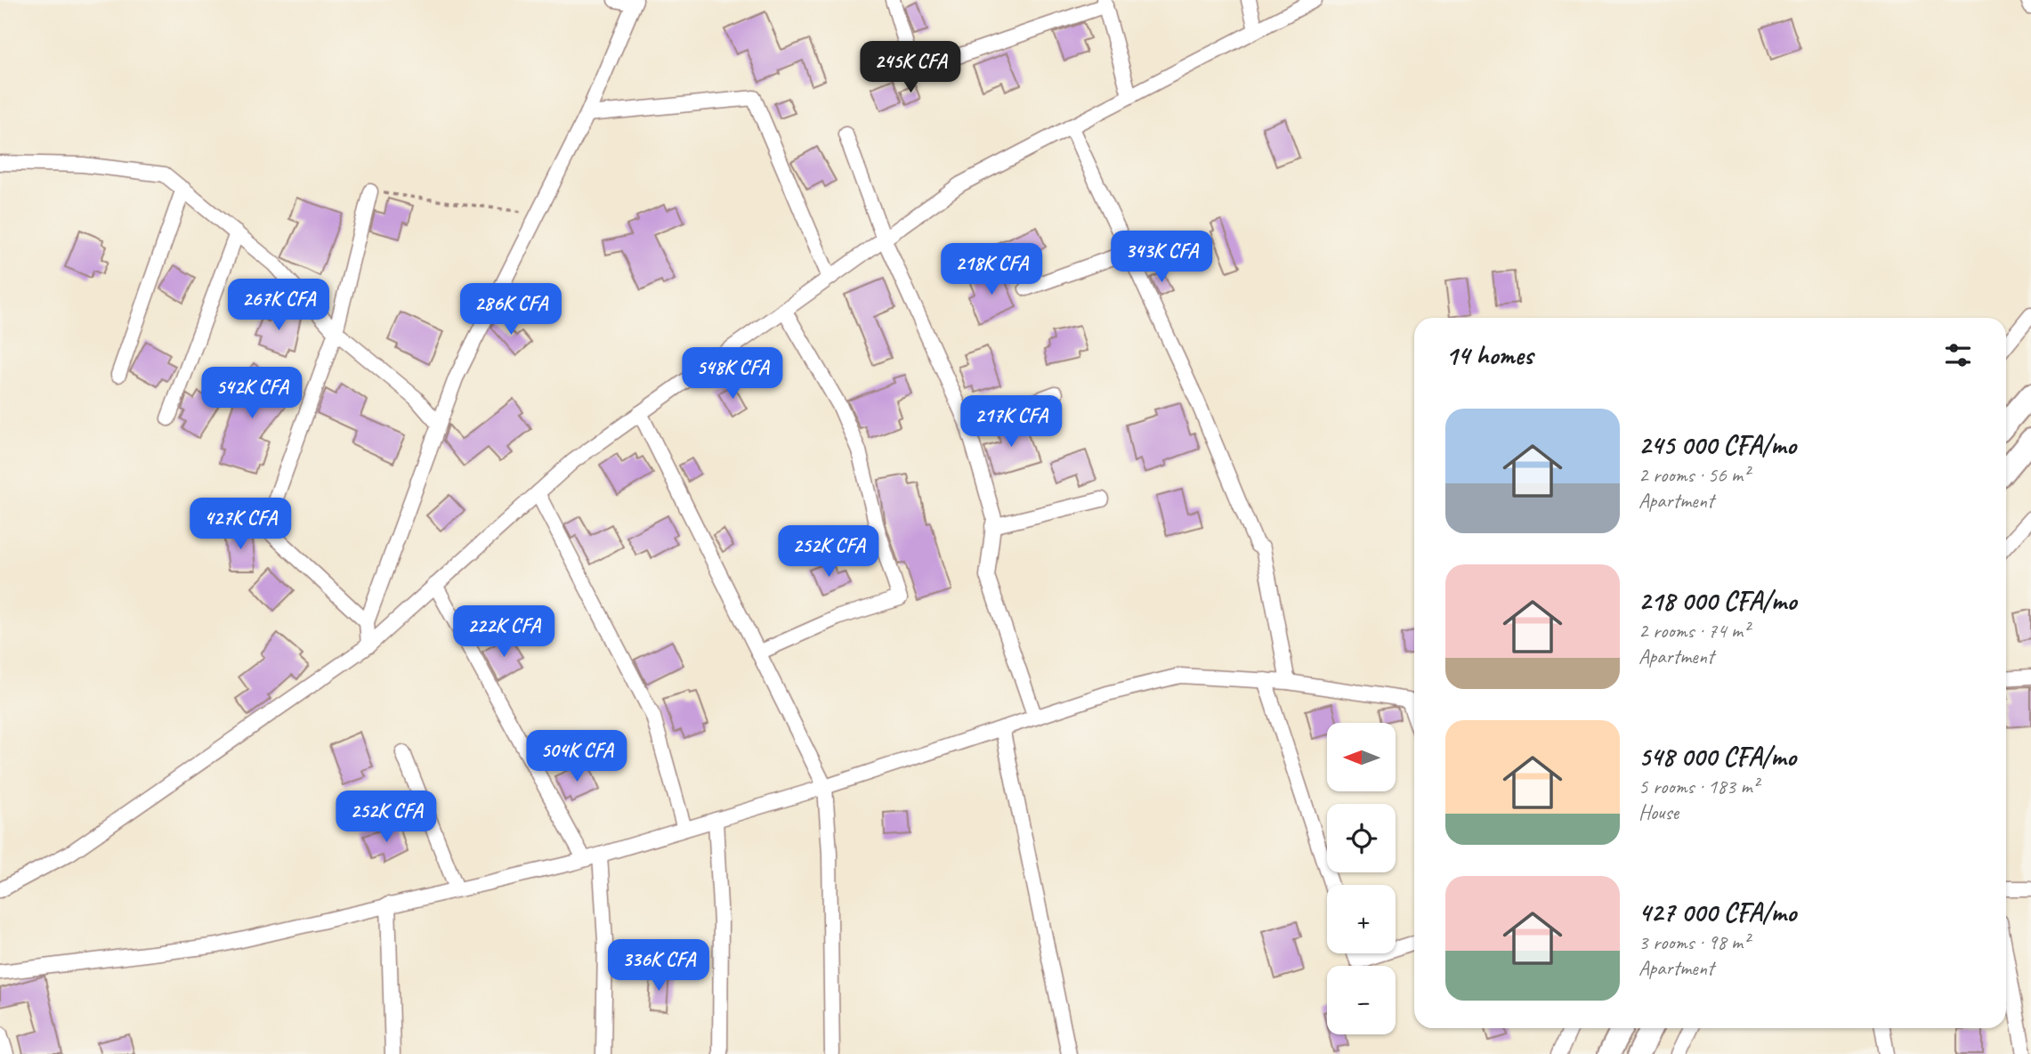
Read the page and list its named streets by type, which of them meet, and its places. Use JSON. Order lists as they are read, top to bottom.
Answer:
{
  "north": "left",
  "page": {
    "price": [
      "245K CFA",
      "343K CFA",
      "218K CFA",
      "267K CFA",
      "286K CFA",
      "548K CFA",
      "542K CFA",
      "217K CFA",
      "427K CFA",
      "252K CFA",
      "222K CFA",
      "504K CFA",
      "252K CFA",
      "336K CFA"
    ],
    "heading": "14 homes",
    "list": [
      {
        "name": "245 000 CFA/mo",
        "note": "2 rooms · 56 m² · Apartment"
      },
      {
        "name": "218 000 CFA/mo",
        "note": "2 rooms · 74 m² · Apartment"
      },
      {
        "name": "548 000 CFA/mo",
        "note": "5 rooms · 183 m² · House"
      },
      {
        "name": "427 000 CFA/mo",
        "note": "3 rooms · 98 m² · Apartment"
      }
    ],
    "map_buttons": ["+", "−"]
  }
}
